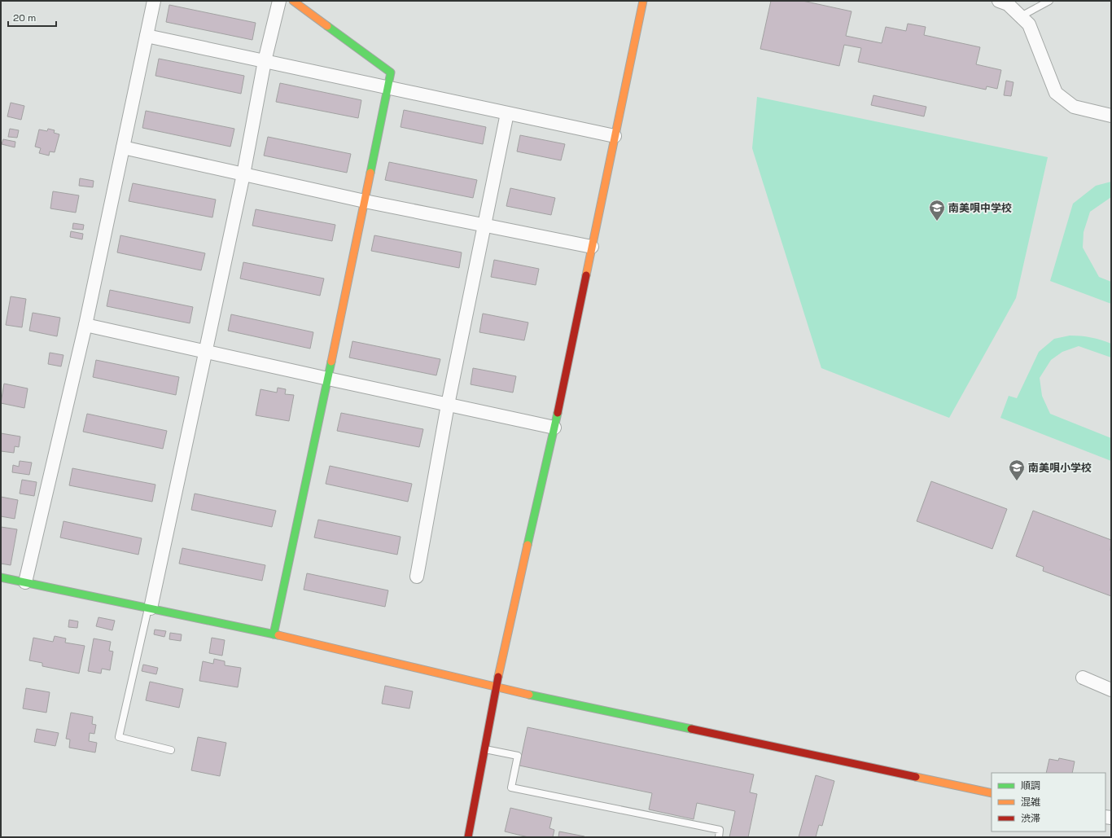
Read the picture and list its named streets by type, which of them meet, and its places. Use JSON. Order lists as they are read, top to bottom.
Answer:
{
  "places": {
    "school or university": ["南美唄中学校", "南美唄小学校"]
  },
  "legend": ["順調", "混雑", "渋滞"],
  "scale_bar": "20 m"
}
